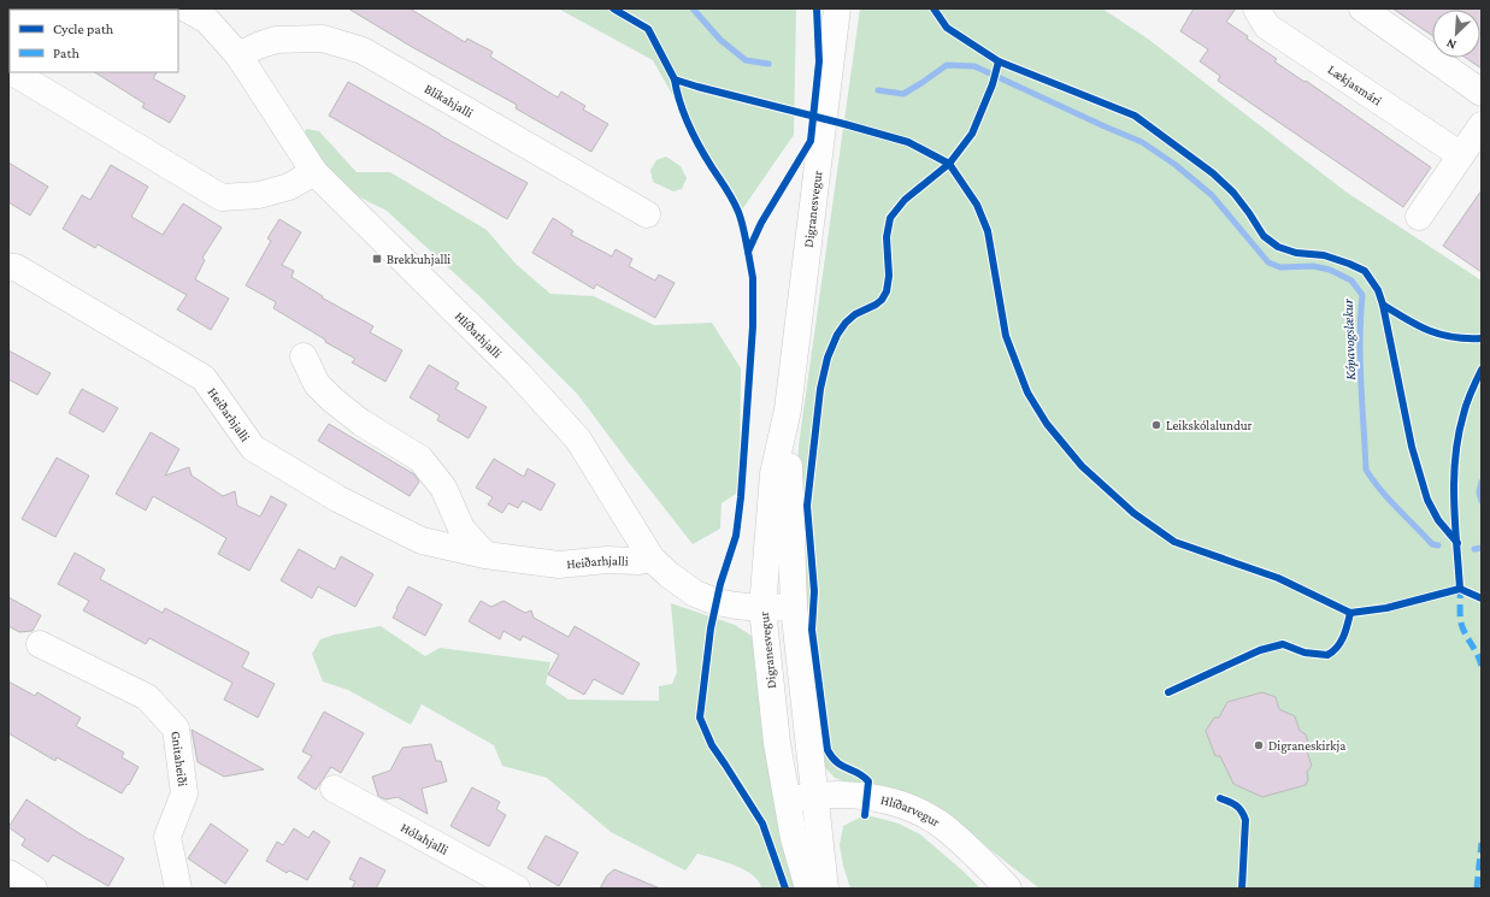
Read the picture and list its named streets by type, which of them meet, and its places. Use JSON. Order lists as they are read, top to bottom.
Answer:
{
  "streets": {
    "street": [
      "Lækjasmári",
      "Blikahjalli",
      "Digranesvegur",
      "Hlíðarhjalli",
      "Heiðarhjalli",
      "Gnitaheiði",
      "Hlíðarvegur",
      "Hólahjalli"
    ]
  },
  "crossings": [
    ["Blikahjalli", "Hlíðarhjalli"],
    ["Digranesvegur", "Hlíðarhjalli"],
    ["Digranesvegur", "Hlíðarvegur"],
    ["Hlíðarhjalli", "Heiðarhjalli"]
  ],
  "water": ["Kópavogslækur"],
  "places": {
    "transit": ["Brekkuhjalli"],
    "other": ["Leikskólalundur", "Digraneskirkja"]
  },
  "legend": ["Cycle path", "Path"],
  "north": "bottom left"
}
